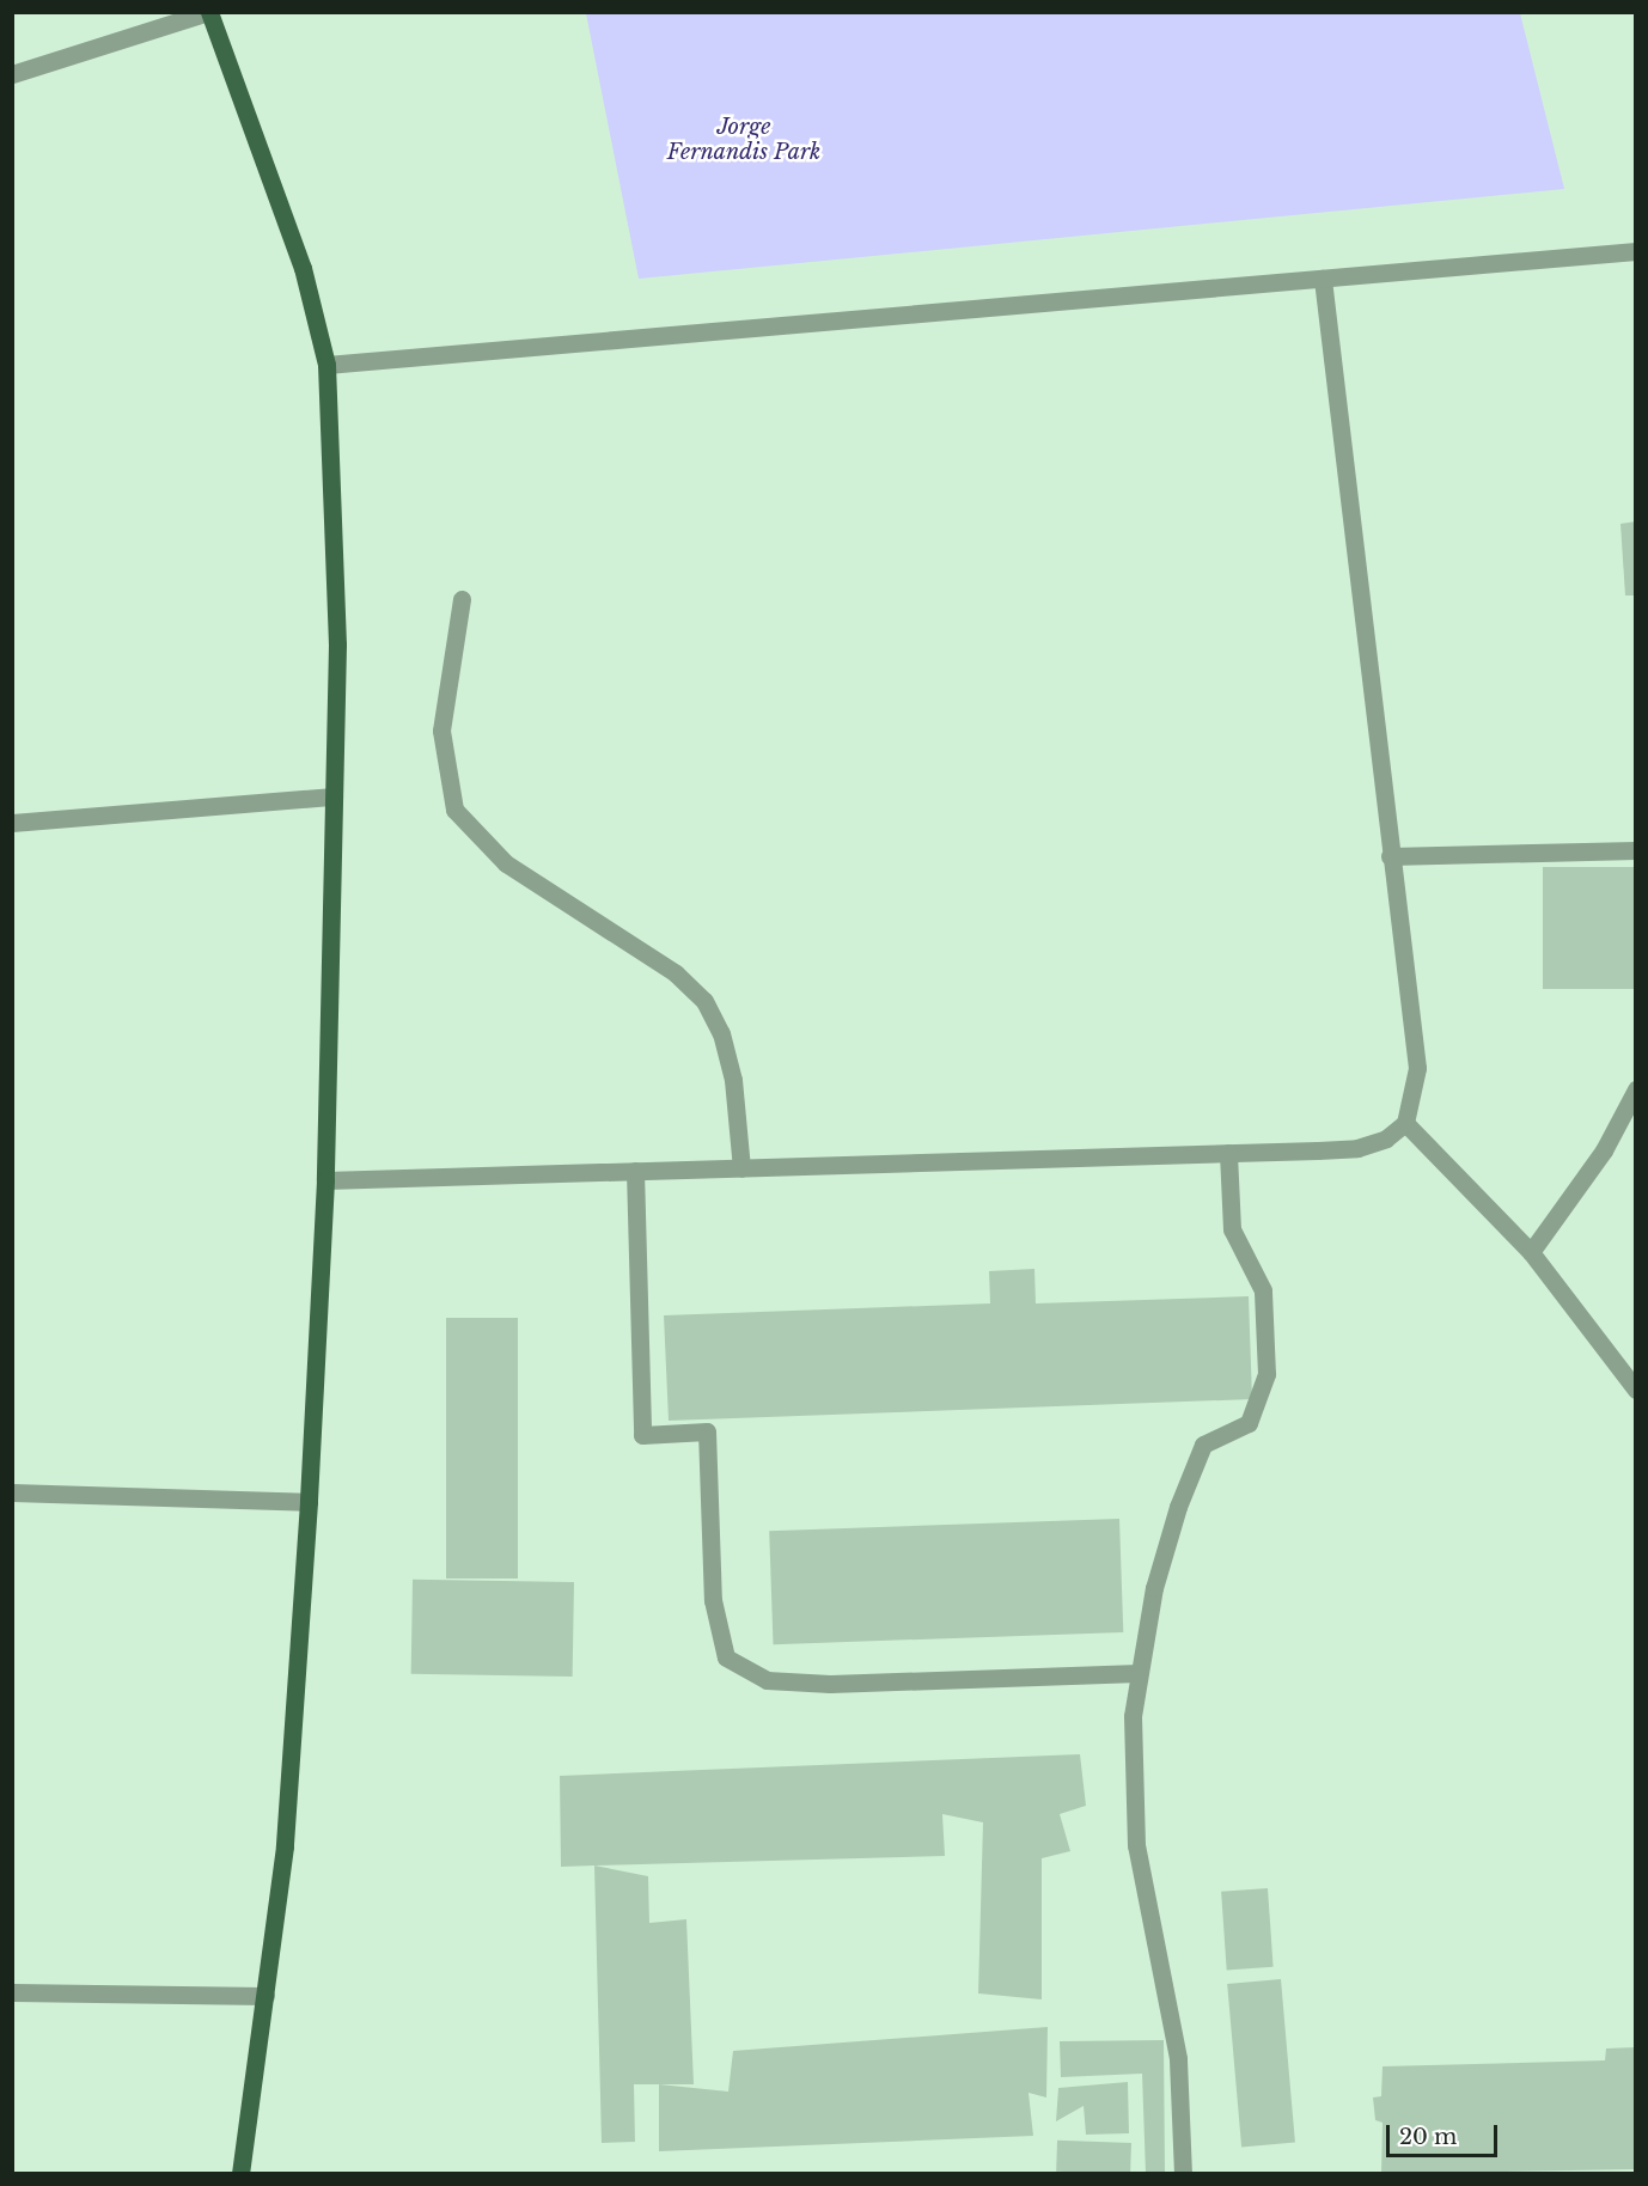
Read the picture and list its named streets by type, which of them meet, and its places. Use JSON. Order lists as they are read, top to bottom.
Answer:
{
  "parks": ["Jorge Fernandis Park"],
  "scale_bar": "20 m"
}
